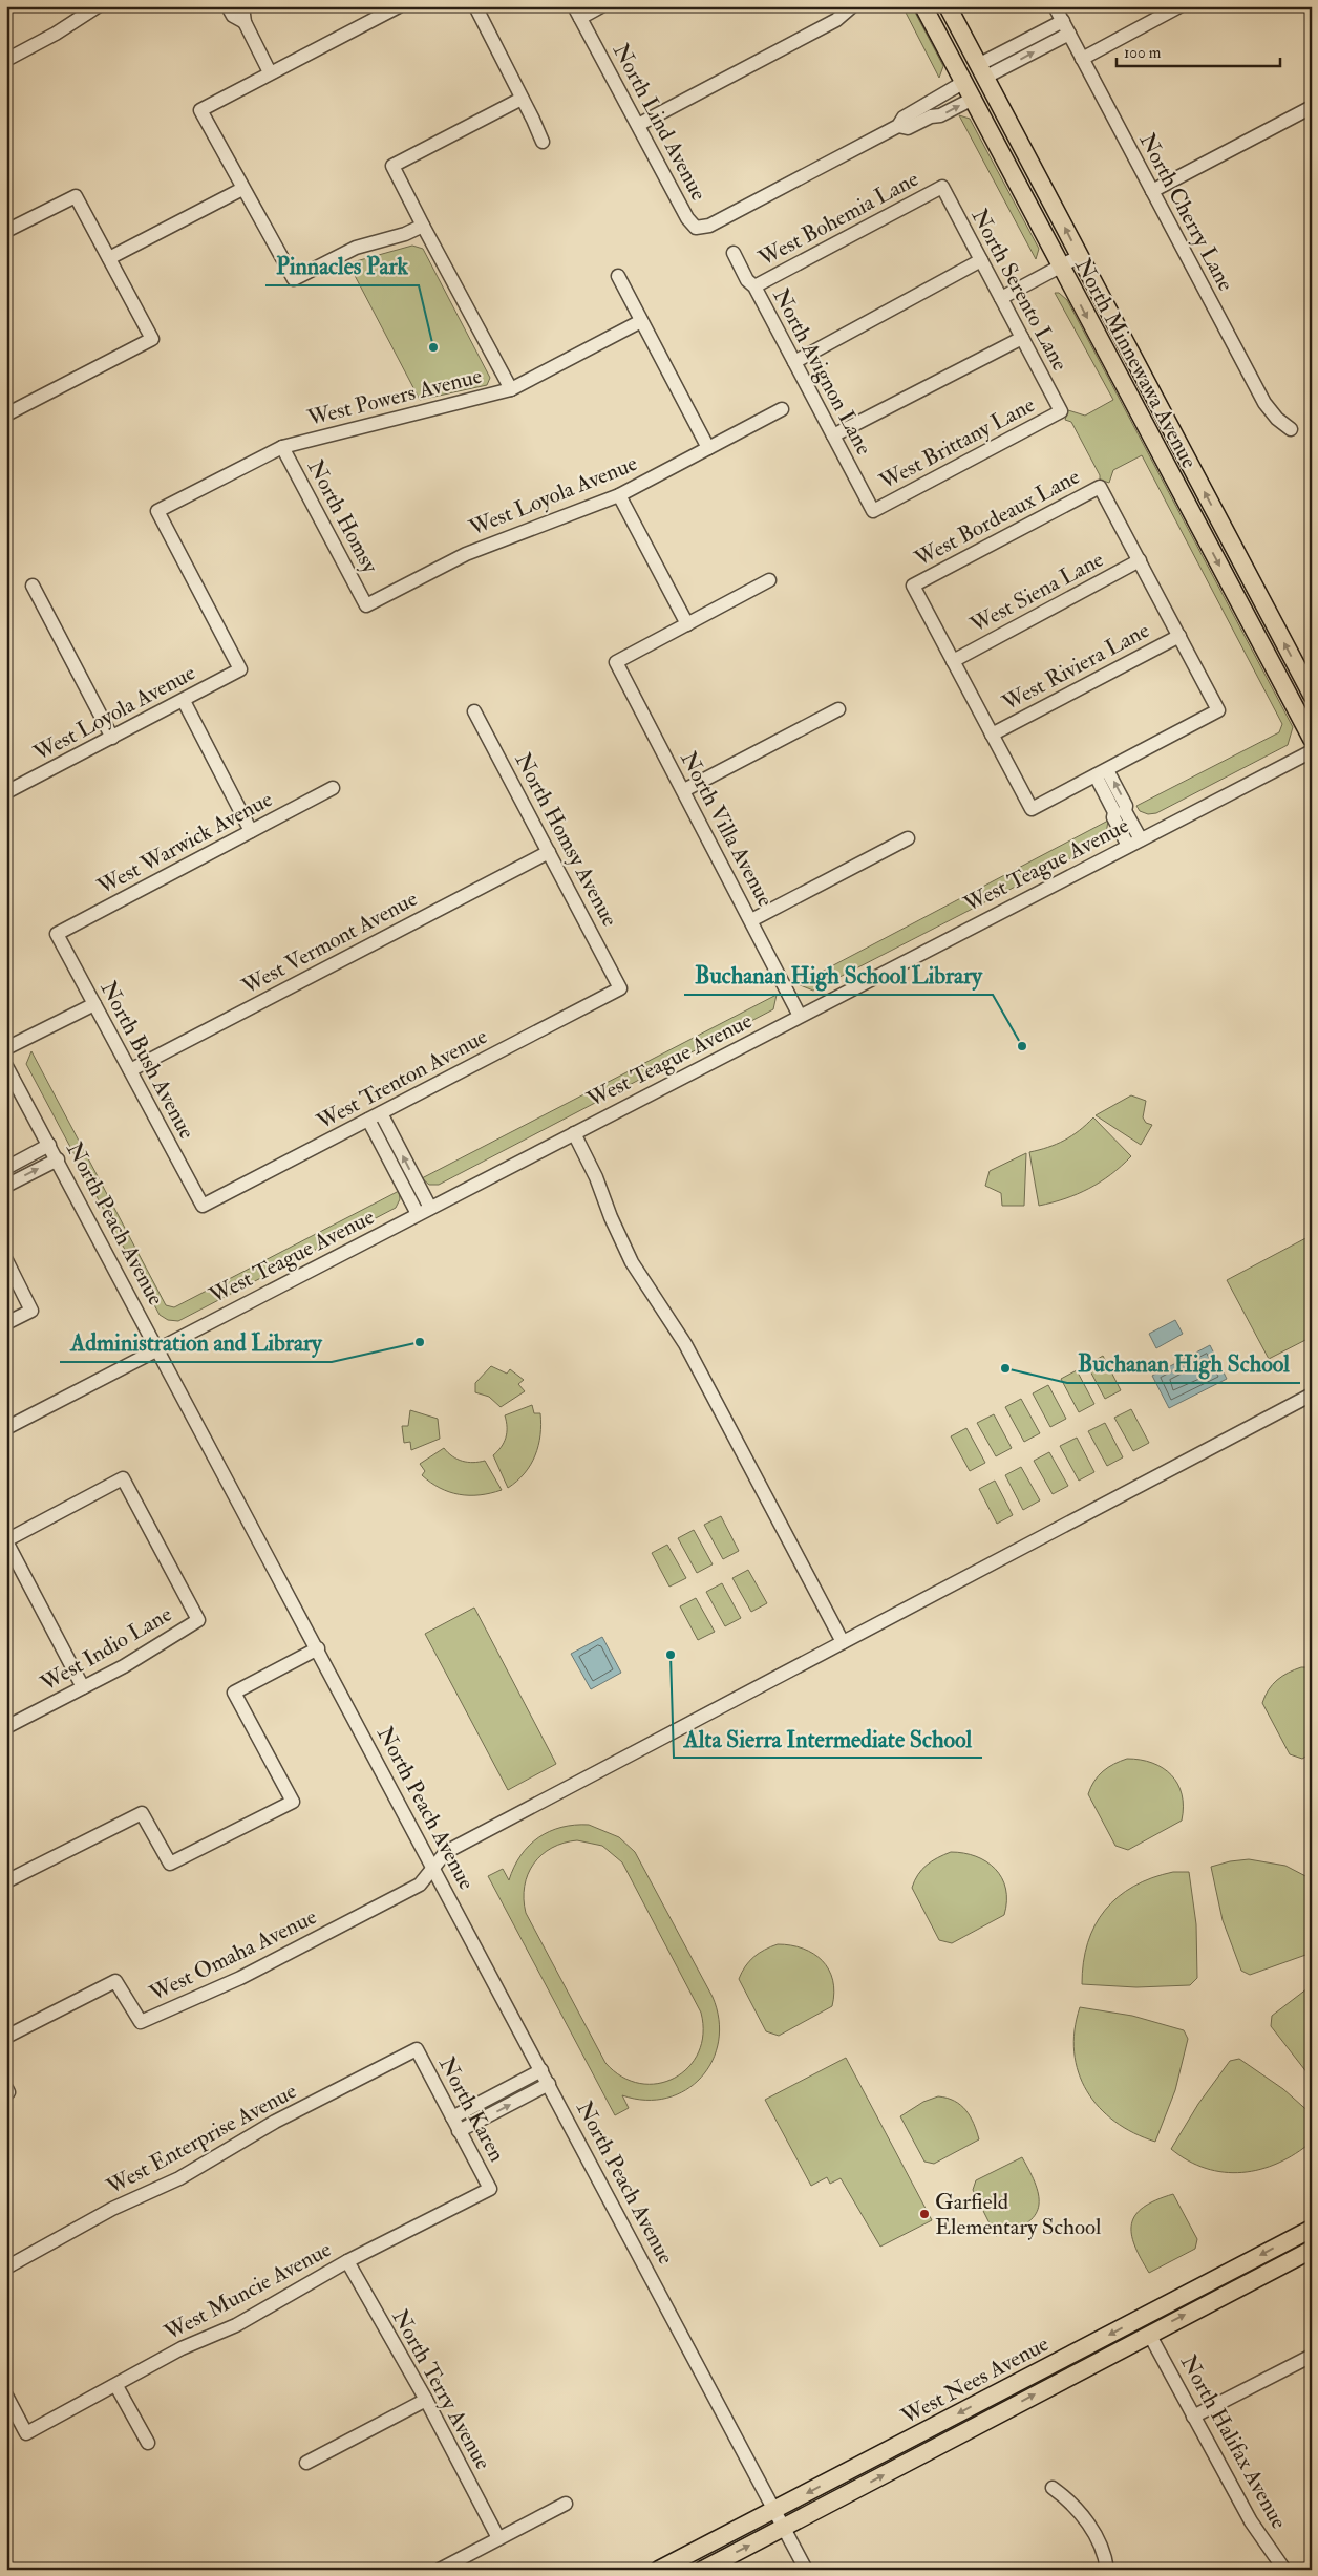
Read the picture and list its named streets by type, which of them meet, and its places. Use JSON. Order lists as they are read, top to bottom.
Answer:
{
  "streets": {
    "main road": ["North Minnewawa Avenue", "West Nees Avenue"],
    "street": [
      "North Lind Avenue",
      "North Cherry Lane",
      "West Bohemia Lane",
      "North Serento Lane",
      "North Avignon Lane",
      "West Powers Avenue",
      "West Brittany Lane",
      "West Loyola Avenue",
      "North Homsy",
      "West Bordeaux Lane",
      "West Siena Lane",
      "West Riviera Lane",
      "North Villa Avenue",
      "North Homsy Avenue",
      "West Warwick Avenue",
      "West Teague Avenue",
      "West Vermont Avenue",
      "North Bush Avenue",
      "West Trenton Avenue",
      "North Peach Avenue",
      "West Indio Lane",
      "West Omaha Avenue",
      "North Karen",
      "West Enterprise Avenue",
      "West Muncie Avenue",
      "North Terry Avenue",
      "North Halifax Avenue"
    ]
  },
  "crossings": [
    ["West Bohemia Lane", "North Serento Lane"],
    ["West Bohemia Lane", "North Avignon Lane"],
    ["North Serento Lane", "West Brittany Lane"],
    ["North Avignon Lane", "West Brittany Lane"],
    ["West Powers Avenue", "West Loyola Avenue"],
    ["West Powers Avenue", "North Homsy"],
    ["West Loyola Avenue", "North Homsy"],
    ["West Bordeaux Lane", "West Siena Lane"],
    ["North Villa Avenue", "West Teague Avenue"],
    ["North Homsy Avenue", "West Vermont Avenue"],
    ["North Homsy Avenue", "West Trenton Avenue"],
    ["West Warwick Avenue", "North Bush Avenue"],
    ["West Teague Avenue", "North Peach Avenue"],
    ["West Vermont Avenue", "North Bush Avenue"],
    ["North Bush Avenue", "West Trenton Avenue"],
    ["North Peach Avenue", "West Omaha Avenue"],
    ["North Peach Avenue", "West Nees Avenue"],
    ["North Karen", "West Enterprise Avenue"],
    ["North Karen", "West Muncie Avenue"],
    ["West Muncie Avenue", "North Terry Avenue"],
    ["West Nees Avenue", "North Halifax Avenue"]
  ],
  "places": [
    "Pinnacles Park",
    "Buchanan High School Library",
    "Administration and Library",
    "Buchanan High School",
    "Alta Sierra Intermediate School",
    "Garfield Elementary School"
  ],
  "scale_bar": "100 m"
}
